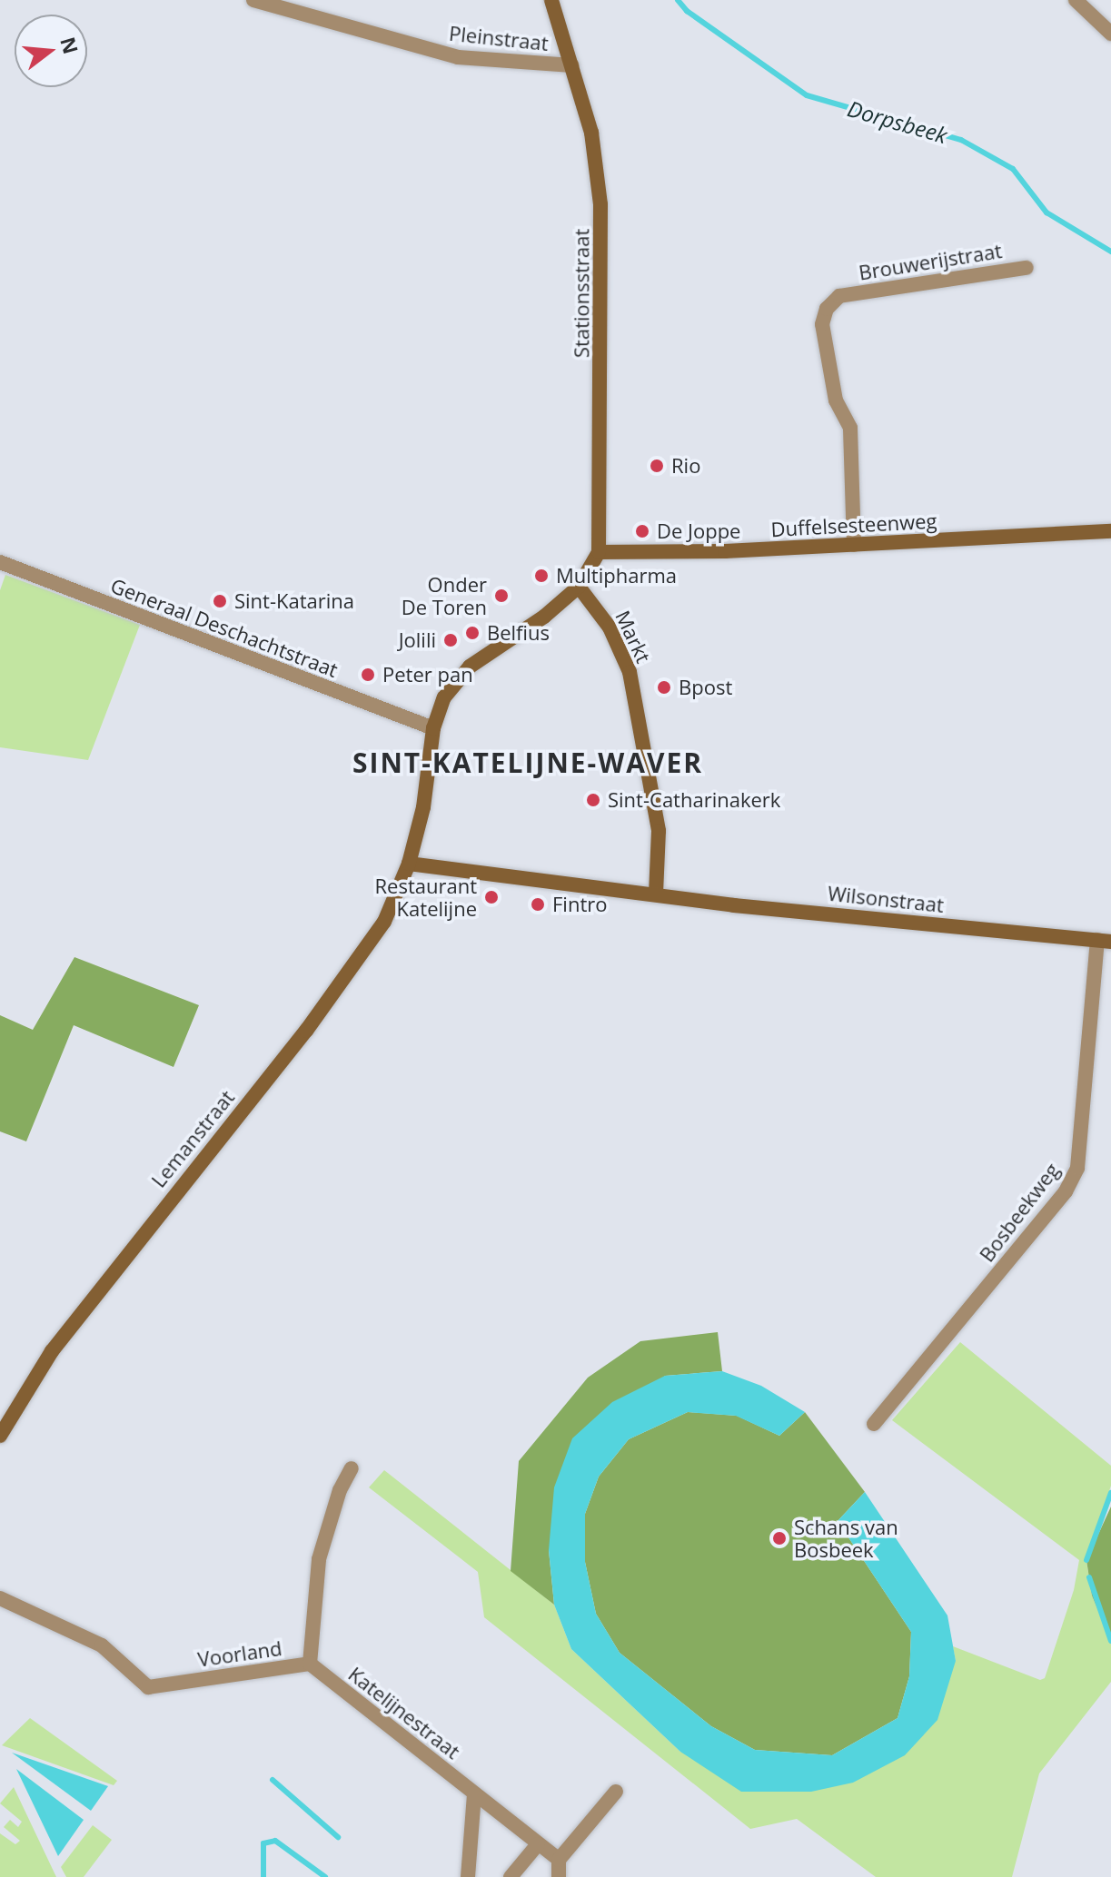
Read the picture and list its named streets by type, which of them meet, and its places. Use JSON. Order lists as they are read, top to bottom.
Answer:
{
  "streets": {
    "street": [
      "Pleinstraat",
      "Brouwerijstraat",
      "Stationsstraat",
      "Duffelsesteenweg",
      "Generaal Deschachtstraat",
      "Markt",
      "Wilsonstraat",
      "Lemanstraat",
      "Bosbeekweg",
      "Voorland",
      "Katelijnestraat"
    ]
  },
  "crossings": [
    ["Pleinstraat", "Stationsstraat"],
    ["Brouwerijstraat", "Duffelsesteenweg"],
    ["Stationsstraat", "Duffelsesteenweg"],
    ["Stationsstraat", "Markt"],
    ["Markt", "Wilsonstraat"],
    ["Wilsonstraat", "Bosbeekweg"],
    ["Voorland", "Katelijnestraat"]
  ],
  "districts": ["SINT-KATELIJNE-WAVER"],
  "water": ["Dorpsbeek"],
  "places": [
    "Rio",
    "De Joppe",
    "Multipharma",
    "Onder De Toren",
    "Sint-Katarina",
    "Belfius",
    "Jolili",
    "Peter pan",
    "Bpost",
    "Sint-Catharinakerk",
    "Restaurant Katelijne",
    "Fintro",
    "Schans van Bosbeek"
  ],
  "north": "right"
}
